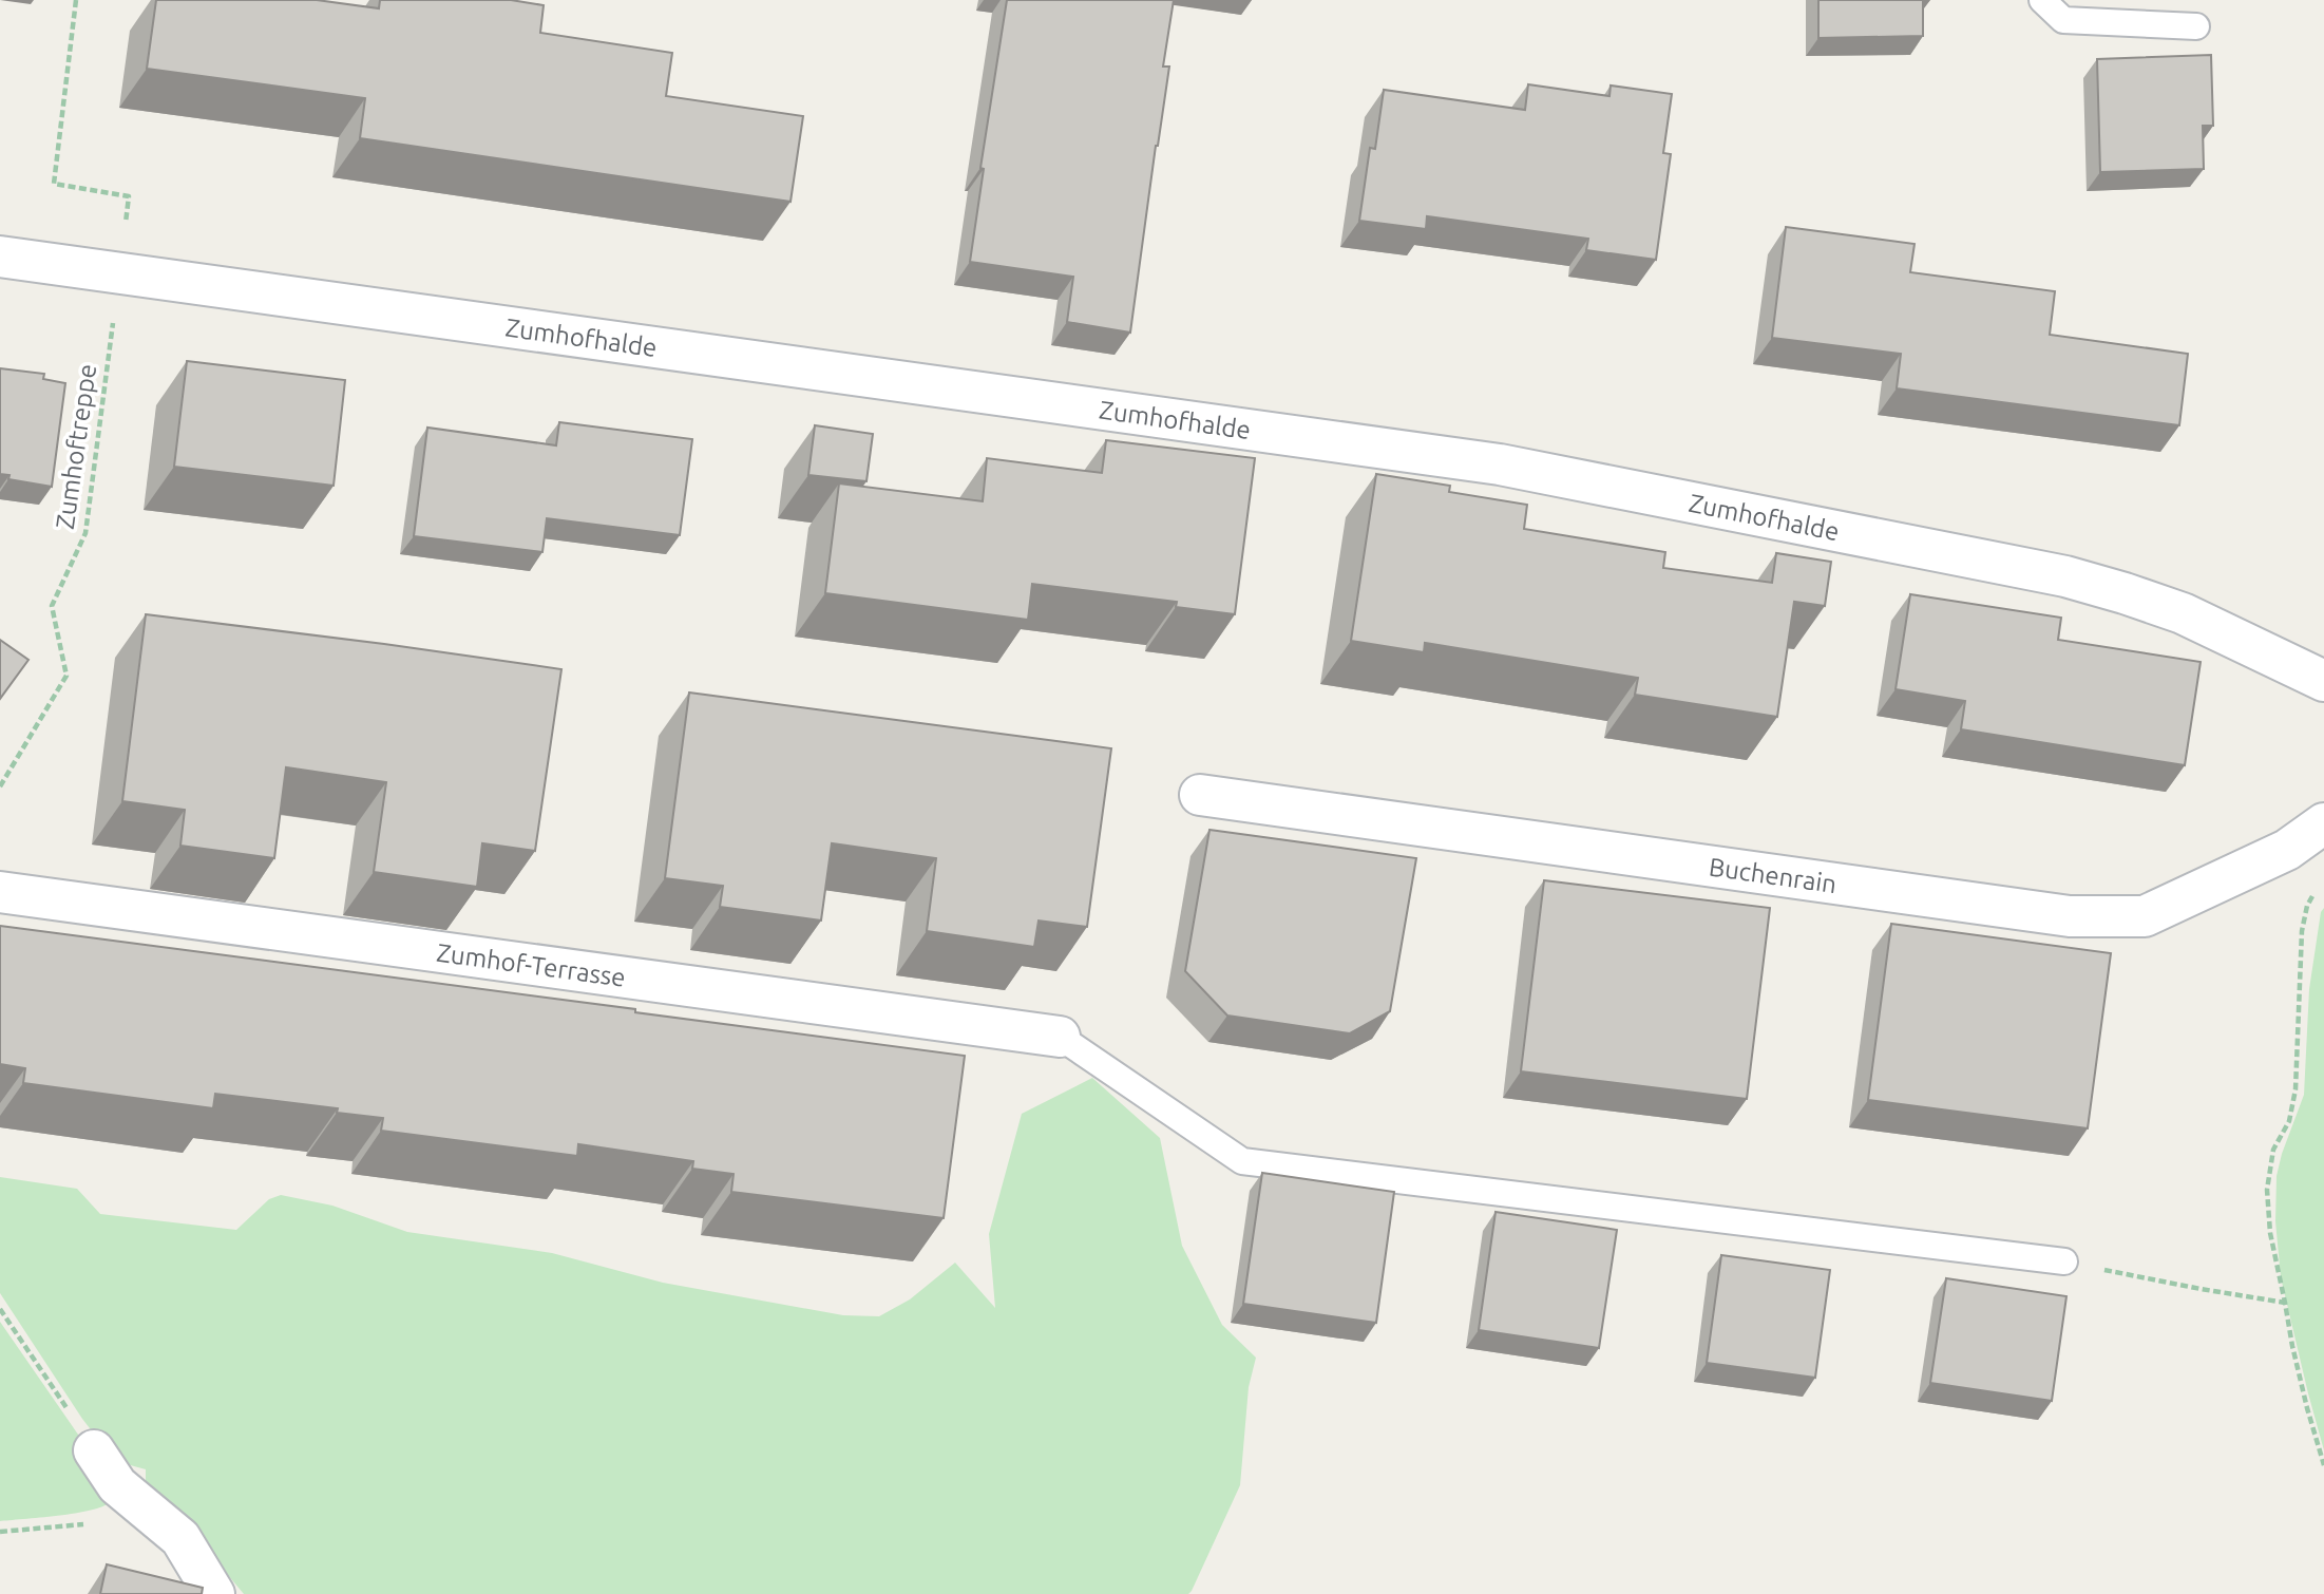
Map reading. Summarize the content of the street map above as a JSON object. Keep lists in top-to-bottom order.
{
  "streets": {
    "street": ["Zumhofhalde", "Buchenrain", "Zumhof-Terrasse"],
    "path": ["Zumhoftreppe"]
  }
}
